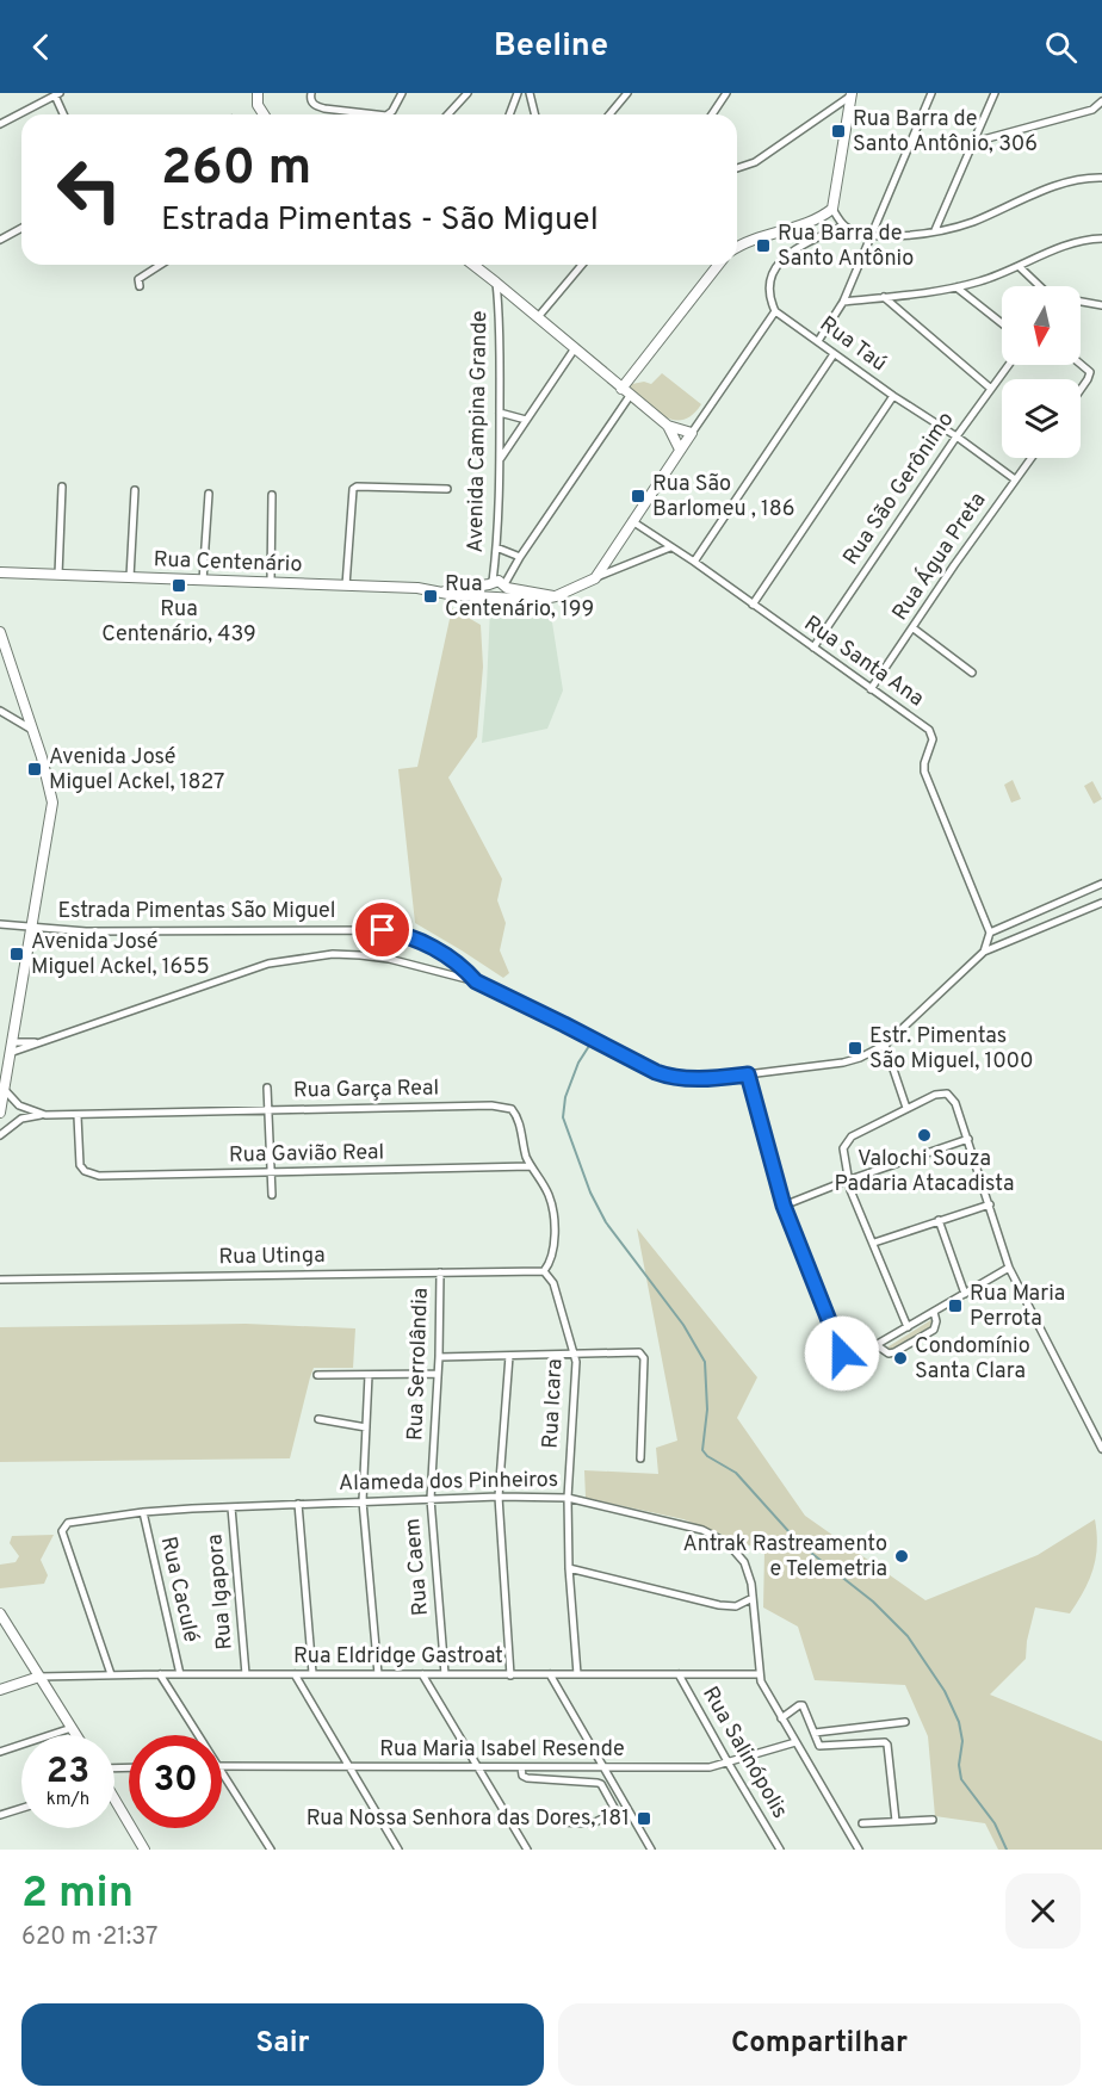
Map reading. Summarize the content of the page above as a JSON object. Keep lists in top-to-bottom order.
{
  "streets": {
    "street": [
      "Rua Taú",
      "Avenida Campina Grande",
      "Rua São Gerônimo",
      "Rua Água Preta",
      "Rua Centenário",
      "Rua Santa Ana",
      "Estrada Pimentas São Miguel",
      "Rua Garça Real",
      "Rua Gavião Real",
      "Rua Utinga",
      "Rua Serrolândia",
      "Rua Icara",
      "Alameda dos Pinheiros",
      "Rua Caem",
      "Rua Caculé",
      "Rua Igapora",
      "Rua Eldridge Gastroat",
      "Rua Maria Isabel Resende",
      "Rua Salinópolis"
    ]
  },
  "crossings": [
    ["Rua Taú", "Rua São Gerônimo"],
    ["Rua Taú", "Rua Água Preta"],
    ["Avenida Campina Grande", "Rua Centenário"],
    ["Rua São Gerônimo", "Rua Santa Ana"],
    ["Rua Água Preta", "Rua Santa Ana"],
    ["Rua Centenário", "Rua Santa Ana"],
    ["Rua Garça Real", "Rua Gavião Real"],
    ["Rua Garça Real", "Rua Utinga"],
    ["Rua Garça Real", "Rua Icara"],
    ["Rua Utinga", "Rua Serrolândia"],
    ["Rua Utinga", "Rua Icara"],
    ["Rua Serrolândia", "Alameda dos Pinheiros"],
    ["Rua Serrolândia", "Rua Caem"],
    ["Rua Icara", "Alameda dos Pinheiros"],
    ["Rua Icara", "Rua Eldridge Gastroat"],
    ["Alameda dos Pinheiros", "Rua Caem"],
    ["Alameda dos Pinheiros", "Rua Caculé"],
    ["Alameda dos Pinheiros", "Rua Igapora"],
    ["Alameda dos Pinheiros", "Rua Eldridge Gastroat"],
    ["Rua Caem", "Rua Eldridge Gastroat"],
    ["Rua Caculé", "Rua Eldridge Gastroat"],
    ["Rua Igapora", "Rua Eldridge Gastroat"],
    ["Rua Eldridge Gastroat", "Rua Salinópolis"],
    ["Rua Maria Isabel Resende", "Rua Salinópolis"]
  ],
  "places": {
    "transit": [
      "Rua Barra de Santo Antônio, 306",
      "Rua Barra de Santo Antônio",
      "Rua São Barlomeu , 186",
      "Rua Centenário, 439",
      "Rua Centenário, 199",
      "Avenida José Miguel Ackel, 1827",
      "Avenida José Miguel Ackel, 1655",
      "Estr. Pimentas São Miguel, 1000",
      "Rua Maria Perrota",
      "Rua Nossa Senhora das Dores, 181"
    ],
    "other": ["Valochi Souza Padaria Atacadista", "Condomínio Santa Clara", "Antrak Rastreamento e Telemetria"]
  },
  "north": "bottom",
  "page": {
    "header": "Beeline",
    "turn": ["260 m", "Estrada Pimentas - São Miguel"],
    "speed": "23 km/h",
    "limit": "30",
    "heading": ["2 min", "620 m · 21:37"],
    "buttons": ["Sair", "Compartilhar"]
  }
}
